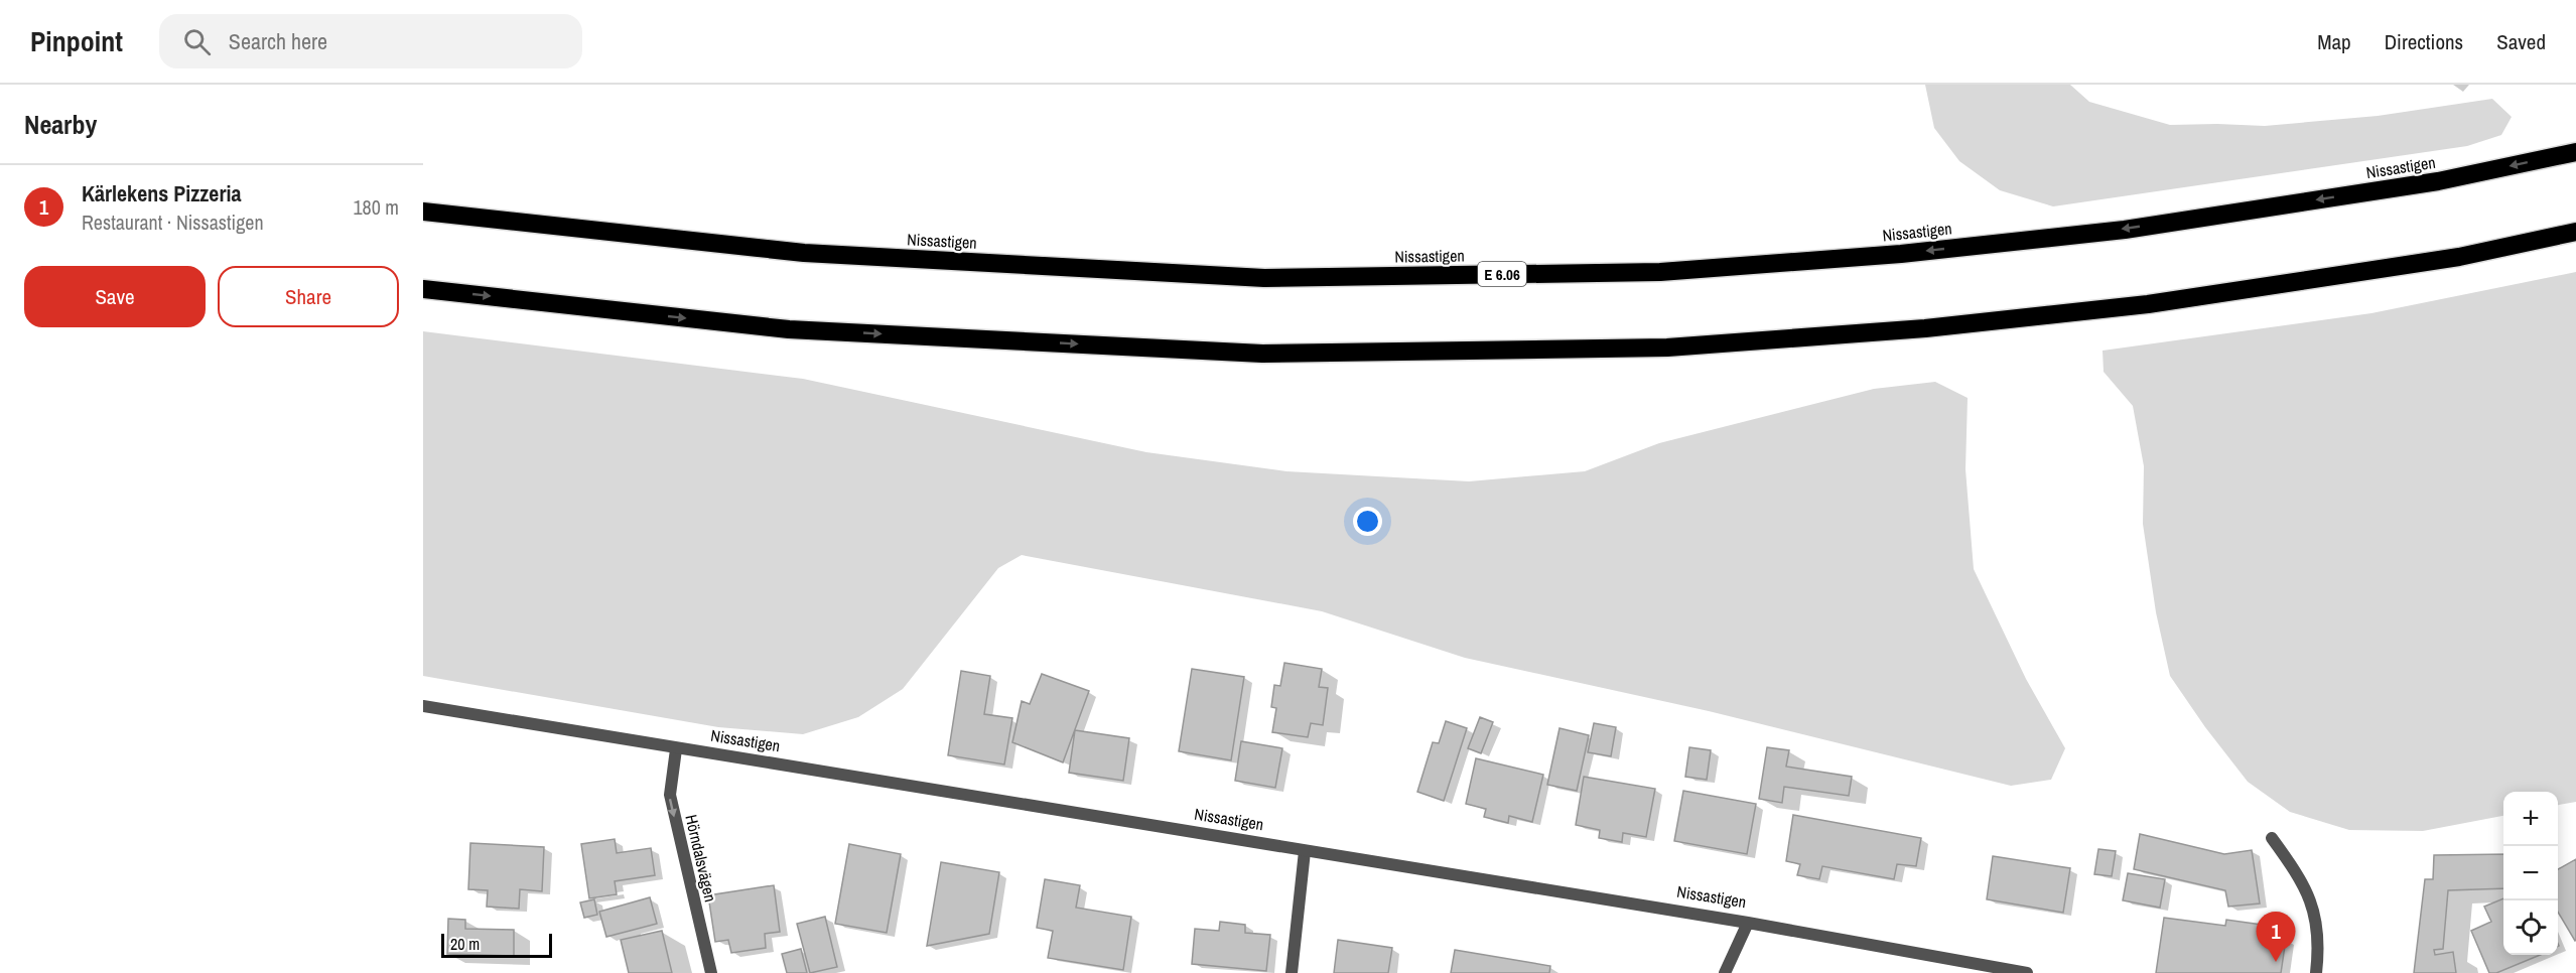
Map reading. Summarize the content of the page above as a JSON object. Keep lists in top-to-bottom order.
{
  "streets": {
    "highway": ["Nissastigen", "E 6.06"],
    "street": ["Hörndalsvägen"]
  },
  "crossings": [
    ["Nissastigen", "Hörndalsvägen"]
  ],
  "one_way": ["Hörndalsvägen"],
  "scale_bar": "20 m",
  "page": {
    "header": "Pinpoint",
    "search": "Search here",
    "nav": ["Map", "Directions", "Saved"],
    "heading": "Nearby",
    "list": [
      {
        "mark": "1",
        "name": "Kärlekens Pizzeria",
        "note": "Restaurant · Nissastigen",
        "value": "180 m"
      }
    ],
    "buttons": ["Save", "Share"],
    "map_buttons": ["+", "−"],
    "pins": "1",
    "scale": "20 m"
  }
}
